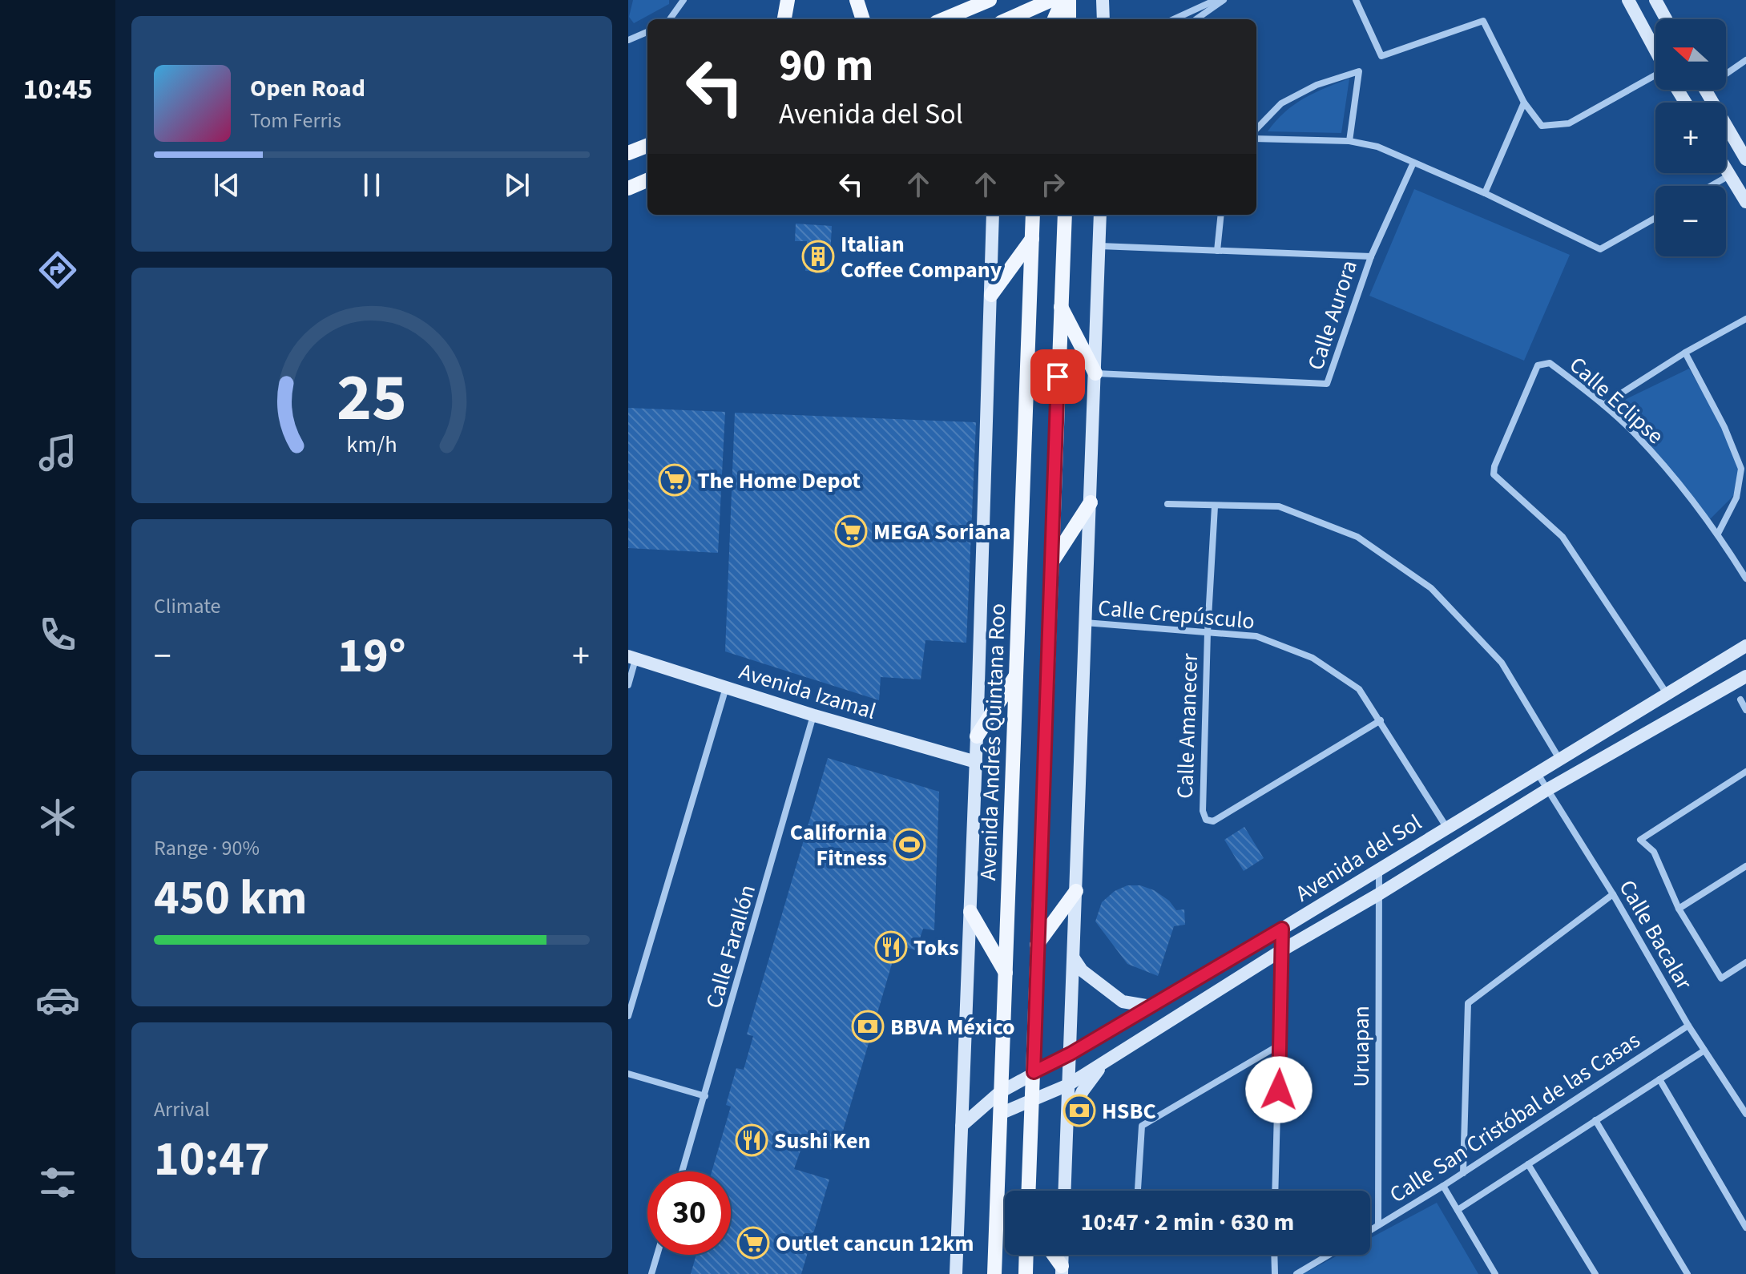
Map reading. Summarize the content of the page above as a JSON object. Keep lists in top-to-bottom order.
{
  "streets": {
    "main road": ["Avenida Andrés Quintana Roo"],
    "street": [
      "Calle Aurora",
      "Calle Eclipse",
      "Calle Crepúsculo",
      "Avenida Izamal",
      "Calle Amanecer",
      "Avenida del Sol",
      "Calle Bacalar",
      "Calle Farallón",
      "Uruapan",
      "Calle San Cristóbal de las Casas"
    ]
  },
  "crossings": [
    ["Calle Eclipse", "Avenida del Sol"],
    ["Calle Crepúsculo", "Calle Amanecer"],
    ["Calle Crepúsculo", "Avenida del Sol"],
    ["Avenida Izamal", "Avenida Andrés Quintana Roo"],
    ["Avenida Izamal", "Calle Farallón"],
    ["Avenida Andrés Quintana Roo", "Avenida del Sol"],
    ["Avenida del Sol", "Calle Bacalar"],
    ["Avenida del Sol", "Uruapan"],
    ["Calle Bacalar", "Calle San Cristóbal de las Casas"],
    ["Uruapan", "Calle San Cristóbal de las Casas"]
  ],
  "places": {
    "building": ["Italian Coffee Company"],
    "supermarket": ["The Home Depot", "MEGA Soriana", "Outlet cancun 12km"],
    "sports": ["California Fitness"],
    "restaurant": ["Toks", "Sushi Ken"],
    "bank": ["BBVA México", "HSBC"]
  },
  "north": "left",
  "page": {
    "tabs": "10:45",
    "map_buttons": ["+", "−"],
    "turn": ["90 m", "Avenida del Sol"],
    "song": ["Open Road", "Tom Ferris"],
    "tile": [
      "Climate",
      ["Range · 90%", "450 km"],
      ["Arrival", "10:47"]
    ],
    "heat": ["−", "19°", "+"],
    "limit": "30",
    "trip": "10:47 · 2 min · 630 m",
    "gauge": ["25", "km/h"]
  }
}
